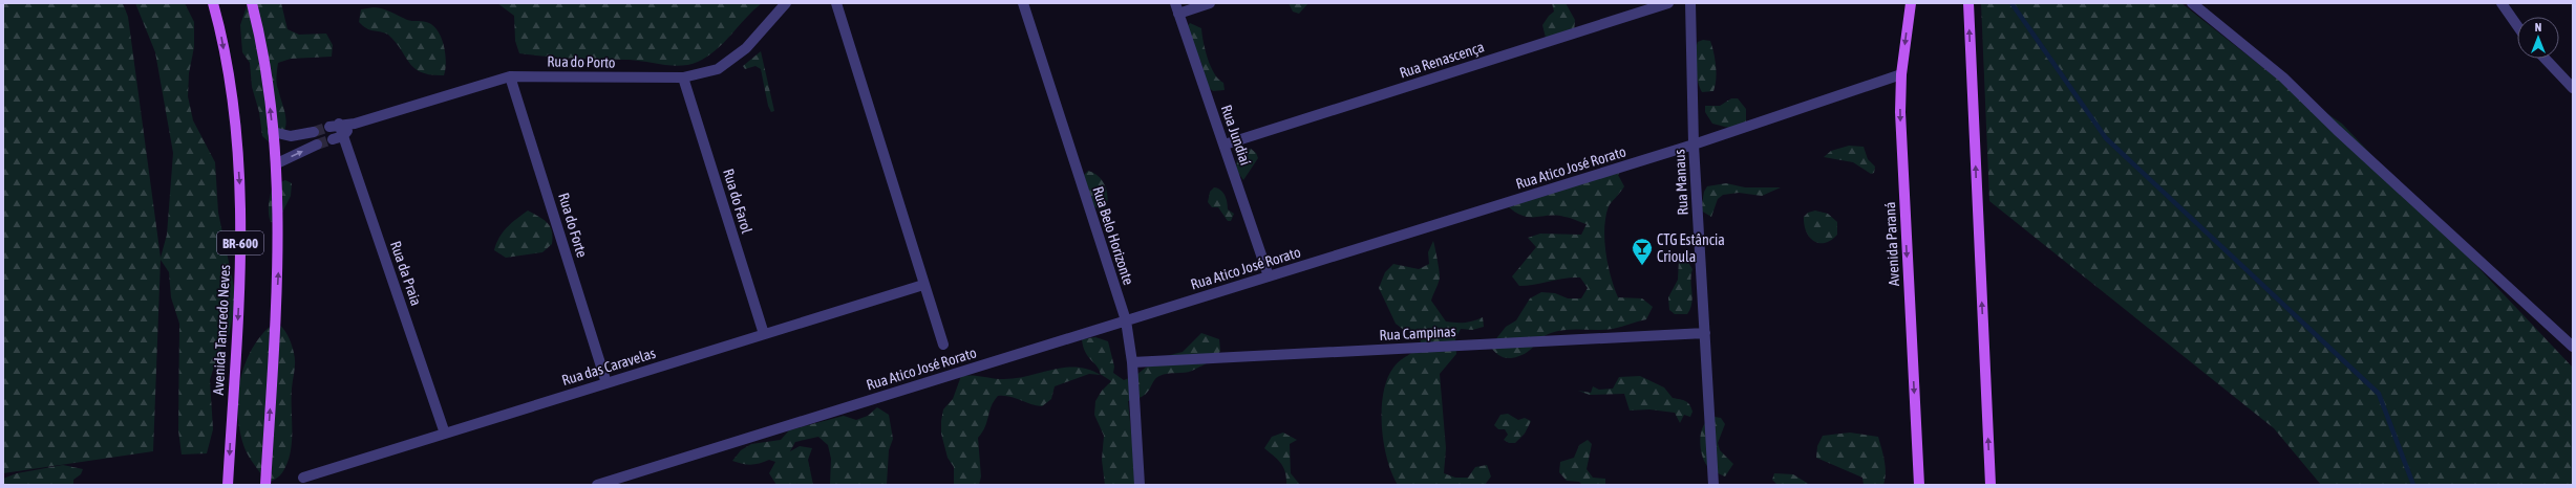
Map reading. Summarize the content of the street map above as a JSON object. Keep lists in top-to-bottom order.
{
  "streets": {
    "main road": ["BR-600", "Avenida Paraná", "Avenida Tancredo Neves"],
    "street": [
      "Rua Renascença",
      "Rua do Porto",
      "Rua Jundiaí",
      "Rua Atico José Rorato",
      "Rua Manaus",
      "Rua do Farol",
      "Rua do Forte",
      "Rua Belo Horizonte",
      "Rua da Praia",
      "Rua Campinas",
      "Rua das Caravelas"
    ]
  },
  "crossings": [
    ["Rua Renascença", "Rua Jundiaí"],
    ["Rua do Porto", "Rua do Farol"],
    ["Rua do Porto", "Rua do Forte"],
    ["Rua do Porto", "Rua da Praia"],
    ["Rua Jundiaí", "Rua Atico José Rorato"],
    ["Rua Atico José Rorato", "Rua Manaus"],
    ["Rua Atico José Rorato", "Rua Belo Horizonte"],
    ["Rua Atico José Rorato", "Avenida Paraná"],
    ["Rua Manaus", "Rua Campinas"],
    ["Rua do Farol", "Rua das Caravelas"],
    ["Rua do Forte", "Rua das Caravelas"],
    ["Rua Belo Horizonte", "Rua Campinas"],
    ["Rua da Praia", "Rua das Caravelas"]
  ],
  "places": {
    "bar": ["CTG Estância Crioula"]
  },
  "north": "top"
}
